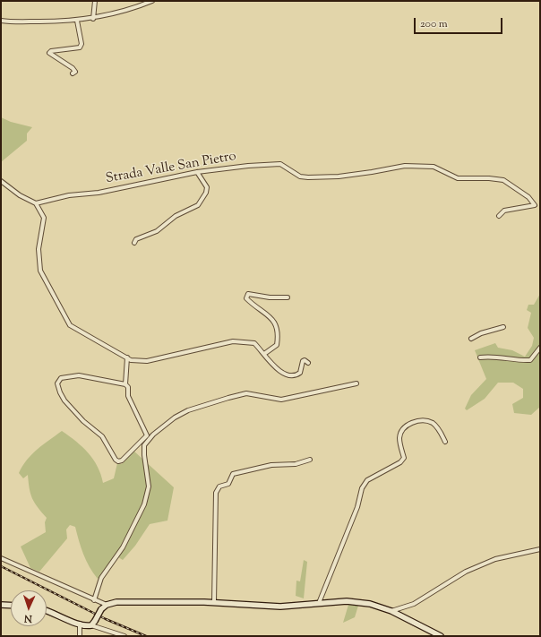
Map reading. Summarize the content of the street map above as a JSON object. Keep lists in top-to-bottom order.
{
  "streets": {
    "street": ["Strada Valle San Pietro"]
  },
  "scale_bar": "200 m",
  "north": "bottom"
}
